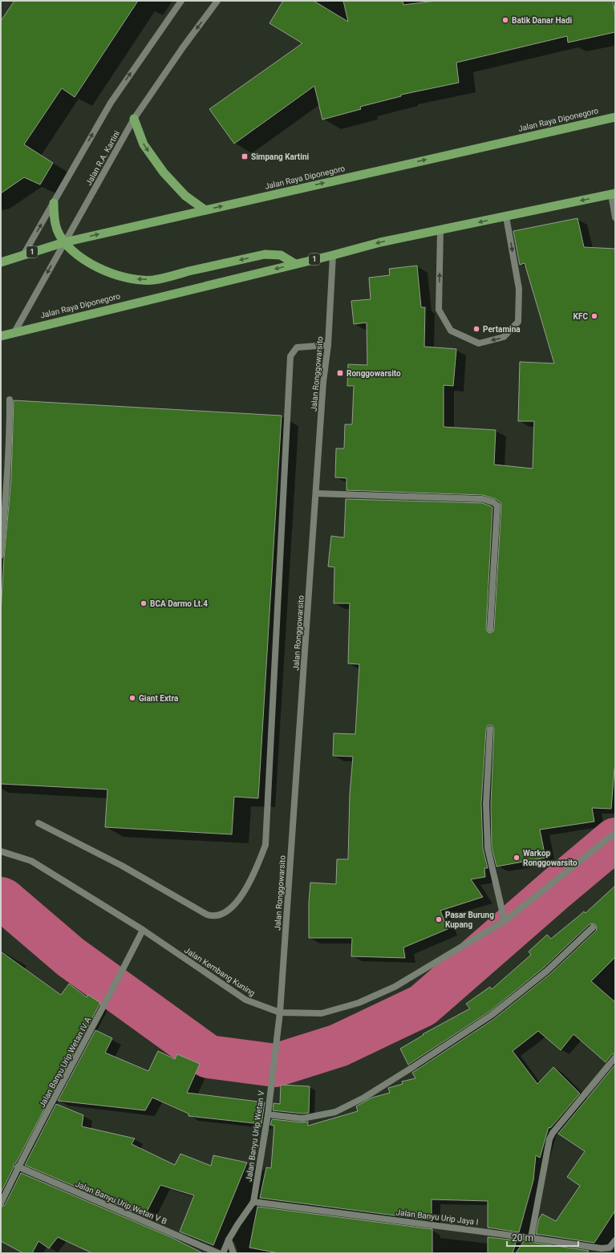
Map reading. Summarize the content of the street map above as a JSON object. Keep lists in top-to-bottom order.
{
  "streets": {
    "highway": ["Jalan Raya Diponegoro", "1"],
    "street": [
      "Jalan R.A. Kartini",
      "Jalan Ronggowarsito",
      "Jalan Kembang Kuning",
      "Jalan Banyu Urip Wetan IV A",
      "Jalan Banyu Urip Wetan V",
      "Jalan Banyu Urip Wetan V B",
      "Jalan Banyu Urip Jaya I"
    ]
  },
  "crossings": [
    ["Jalan Raya Diponegoro", "Jalan R.A. Kartini"],
    ["Jalan Raya Diponegoro", "Jalan Ronggowarsito"],
    ["Jalan Ronggowarsito", "Jalan Kembang Kuning"],
    ["Jalan Ronggowarsito", "Jalan Banyu Urip Wetan V"],
    ["Jalan Kembang Kuning", "Jalan Banyu Urip Wetan IV A"],
    ["Jalan Kembang Kuning", "Jalan Banyu Urip Wetan V"],
    ["Jalan Banyu Urip Wetan IV A", "Jalan Banyu Urip Wetan V B"],
    ["Jalan Banyu Urip Wetan V", "Jalan Banyu Urip Jaya I"]
  ],
  "places": {
    "other": [
      "Batik Danar Hadi",
      "KFC",
      "Pertamina",
      "BCA Darmo Lt.4",
      "Giant Extra",
      "Warkop Ronggowarsito",
      "Pasar Burung Kupang"
    ],
    "transit": ["Simpang Kartini", "Ronggowarsito"]
  },
  "scale_bar": "20 m"
}
